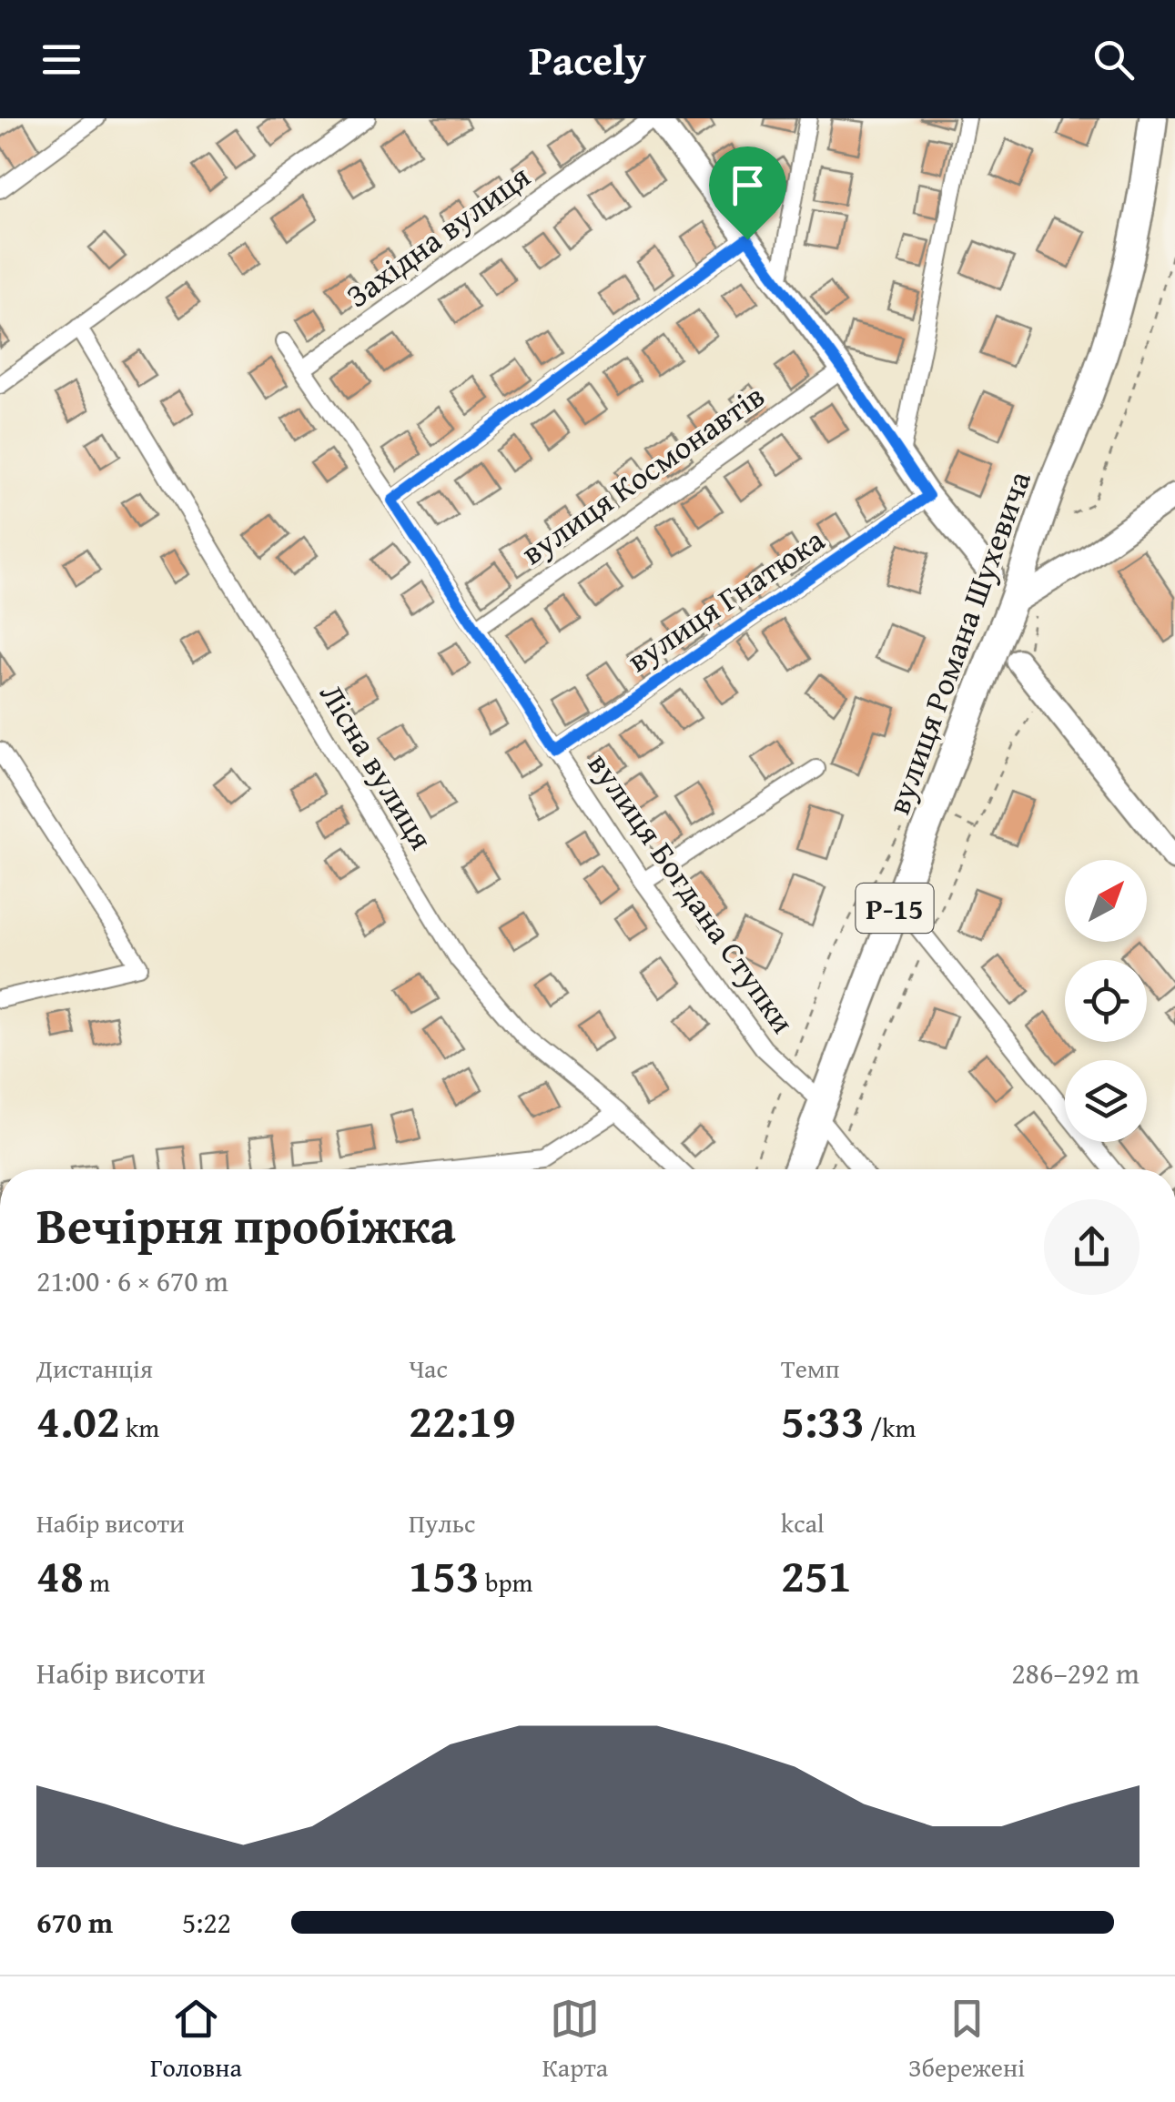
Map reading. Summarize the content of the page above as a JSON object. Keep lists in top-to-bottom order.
{
  "streets": {
    "main road": ["вулиця Романа Шухевича", "Р-15"],
    "street": [
      "Західна вулиця",
      "вулиця Космонавтів",
      "вулиця Гнатюка",
      "Лісна вулиця",
      "вулиця Богдана Ступки"
    ]
  },
  "crossings": [
    ["Західна вулиця", "вулиця Богдана Ступки"],
    ["вулиця Космонавтів", "вулиця Богдана Ступки"],
    ["вулиця Гнатюка", "вулиця Богдана Ступки"],
    ["вулиця Романа Шухевича", "вулиця Богдана Ступки"]
  ],
  "north": "top right",
  "page": {
    "header": "Pacely",
    "heading": ["Вечірня пробіжка", "21:00 · 6 × 670 m"],
    "stats": [
      ["Дистанція", "4.02 km"],
      ["Час", "22:19"],
      ["Темп", "5:33 /km"],
      ["Набір висоти", "48 m"],
      ["Пульс", "153 bpm"],
      ["kcal", "251"]
    ],
    "chart": ["Набір висоти", "286–292 m"],
    "list": [
      {
        "name": "670 m",
        "note": "5:22"
      }
    ],
    "tabs": ["Головна", "Карта", "Збережені"]
  }
}
